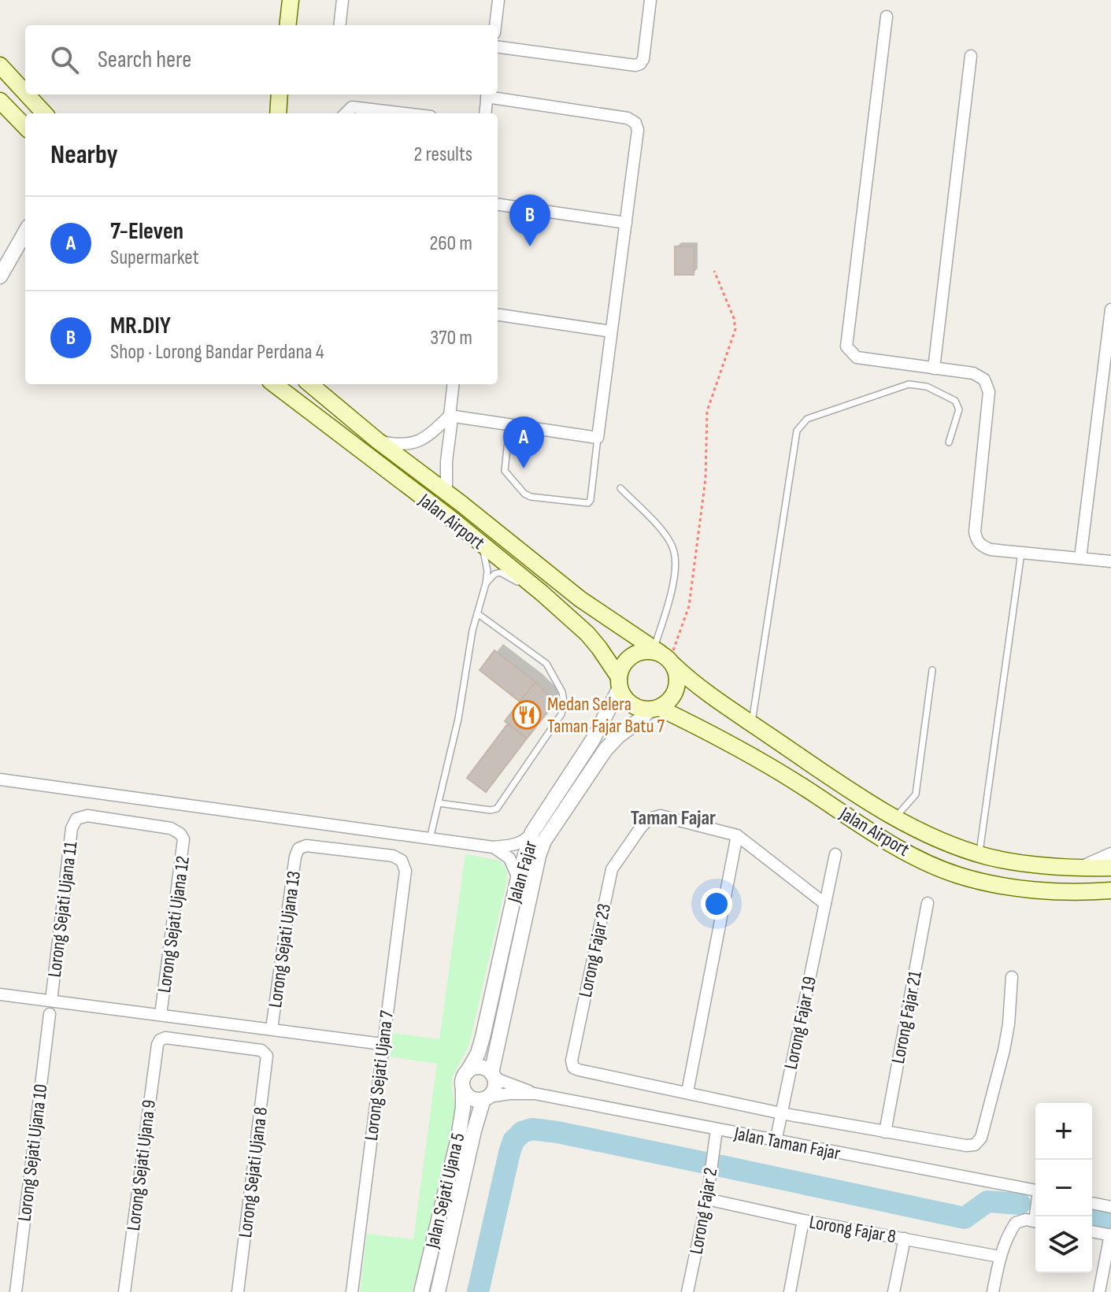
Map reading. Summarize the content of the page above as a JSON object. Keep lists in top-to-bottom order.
{
  "streets": {
    "main road": ["Jalan Airport"],
    "street": [
      "Jalan Fajar",
      "Lorong Sejati Ujana 11",
      "Lorong Sejati Ujana 12",
      "Lorong Sejati Ujana 13",
      "Lorong Fajar 23",
      "Lorong Fajar 21",
      "Lorong Fajar 19",
      "Lorong Sejati Ujana 7",
      "Jalan Taman Fajar",
      "Lorong Sejati Ujana 10",
      "Lorong Sejati Ujana 9",
      "Lorong Sejati Ujana 8",
      "Jalan Sejati Ujana 5",
      "Lorong Fajar 2",
      "Lorong Fajar 8"
    ]
  },
  "crossings": [
    ["Jalan Airport", "Jalan Fajar"],
    ["Jalan Fajar", "Jalan Sejati Ujana 5"],
    ["Lorong Sejati Ujana 11", "Lorong Sejati Ujana 12"],
    ["Lorong Sejati Ujana 13", "Lorong Sejati Ujana 7"],
    ["Lorong Fajar 23", "Lorong Fajar 21"],
    ["Lorong Fajar 23", "Lorong Fajar 19"],
    ["Lorong Fajar 19", "Jalan Taman Fajar"],
    ["Jalan Taman Fajar", "Lorong Fajar 2"],
    ["Lorong Sejati Ujana 9", "Lorong Sejati Ujana 8"],
    ["Lorong Fajar 2", "Lorong Fajar 8"]
  ],
  "districts": ["Taman Fajar"],
  "places": {
    "restaurant": ["Medan Selera Taman Fajar Batu 7"]
  },
  "page": {
    "search": "Search here",
    "heading": ["Nearby", "2 results"],
    "pins": ["B", "A"],
    "list": [
      {
        "mark": "A",
        "name": "7-Eleven",
        "note": "Supermarket",
        "value": "260 m"
      },
      {
        "mark": "B",
        "name": "MR.DIY",
        "note": "Shop · Lorong Bandar Perdana 4",
        "value": "370 m"
      }
    ],
    "map_buttons": ["+", "−"]
  }
}
